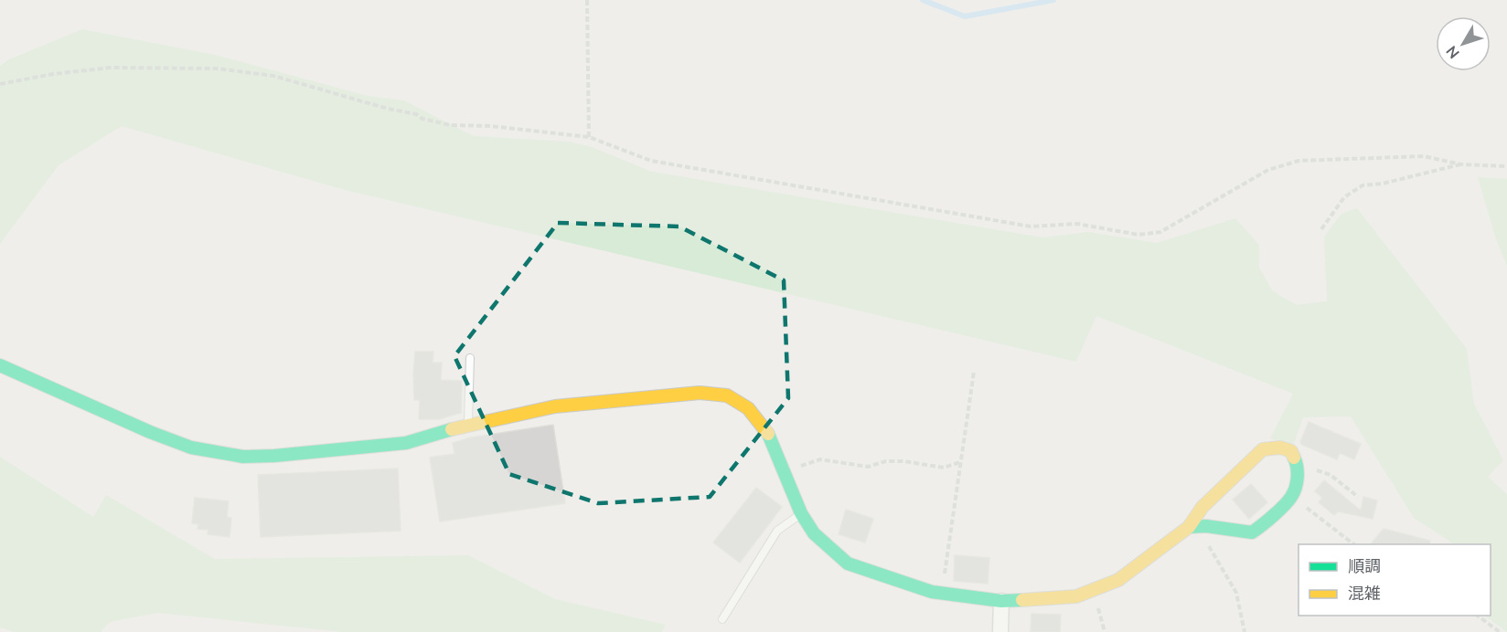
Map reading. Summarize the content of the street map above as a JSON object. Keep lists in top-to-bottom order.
{
  "legend": ["順調", "混雑"],
  "north": "bottom left"
}
